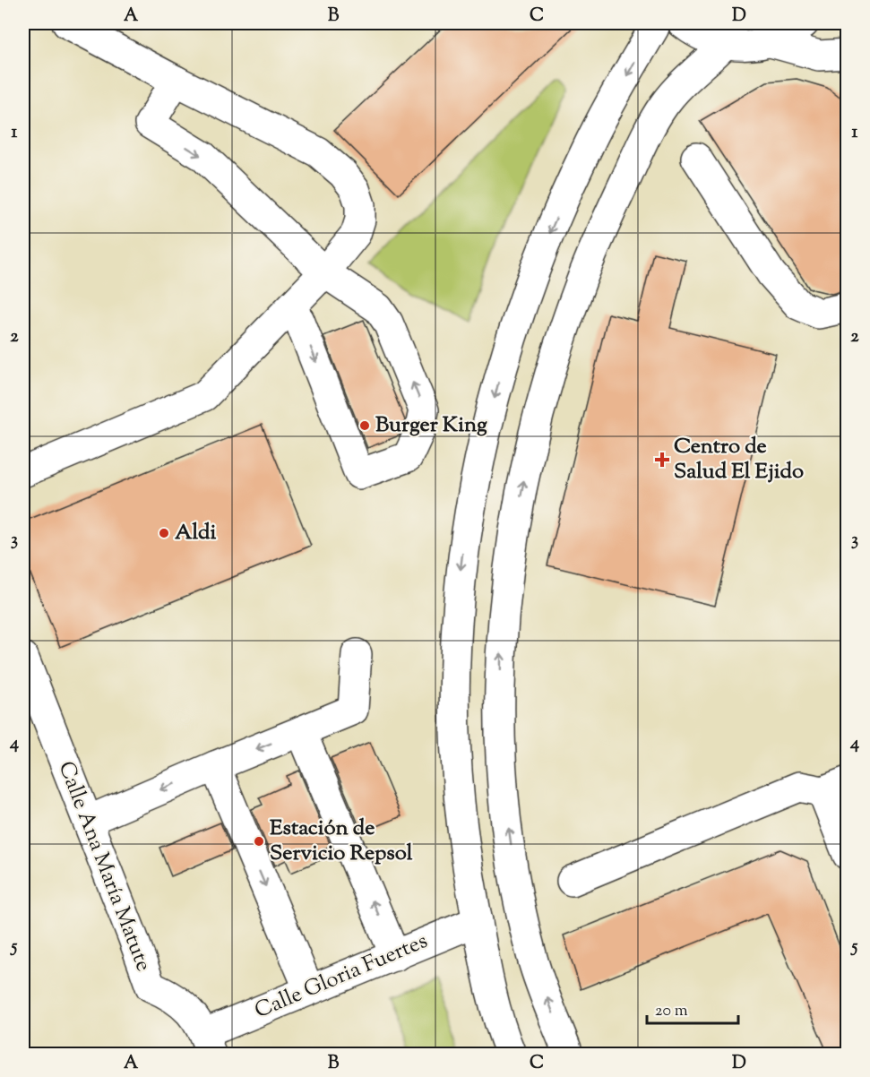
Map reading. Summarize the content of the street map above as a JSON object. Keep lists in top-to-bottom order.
{
  "streets": {
    "street": ["Calle Ana María Matute", "Calle Gloria Fuertes"]
  },
  "crossings": [
    ["Calle Ana María Matute", "Calle Gloria Fuertes"]
  ],
  "places": {
    "other": ["Burger King", "Aldi", "Estación de Servicio Repsol"],
    "health": ["Centro de Salud El Ejido"]
  },
  "scale_bar": "20 m",
  "grid": {
    "columns": [
      "A",
      "B",
      "C",
      "D"
    ],
    "rows": [
      "1",
      "2",
      "3",
      "4",
      "5"
    ]
  }
}
